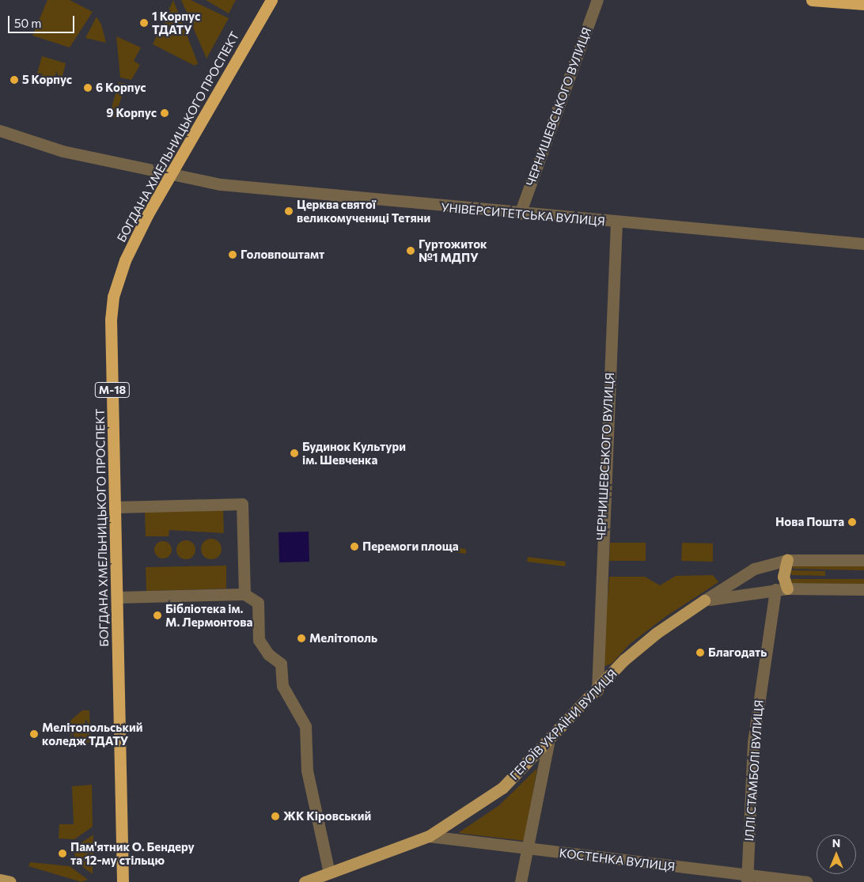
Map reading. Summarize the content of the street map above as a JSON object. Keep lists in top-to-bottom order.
{
  "streets": {
    "highway": ["БОГДАНА ХМЕЛЬНИЦЬКОГО ПРОСПЕКТ", "М-18"],
    "main road": ["ГЕРОЇВ УКРАЇНИ ВУЛИЦЯ"],
    "street": [
      "ЧЕРНИШЕВСЬКОГО ВУЛИЦЯ",
      "УНІВЕРСИТЕТСЬКА ВУЛИЦЯ",
      "ІЛЛІ СТАМБОЛІ ВУЛИЦЯ",
      "КОСТЕНКА ВУЛИЦЯ"
    ]
  },
  "crossings": [
    ["ЧЕРНИШЕВСЬКОГО ВУЛИЦЯ", "УНІВЕРСИТЕТСЬКА ВУЛИЦЯ"],
    ["ЧЕРНИШЕВСЬКОГО ВУЛИЦЯ", "ГЕРОЇВ УКРАЇНИ ВУЛИЦЯ"],
    ["БОГДАНА ХМЕЛЬНИЦЬКОГО ПРОСПЕКТ", "УНІВЕРСИТЕТСЬКА ВУЛИЦЯ"],
    ["ГЕРОЇВ УКРАЇНИ ВУЛИЦЯ", "КОСТЕНКА ВУЛИЦЯ"],
    ["ІЛЛІ СТАМБОЛІ ВУЛИЦЯ", "КОСТЕНКА ВУЛИЦЯ"]
  ],
  "places": [
    "1 Корпус ТДАТУ",
    "5 Корпус",
    "6 Корпус",
    "9 Корпус",
    "Церква святої великомучениці Тетяни",
    "Гуртожиток №1 МДПУ",
    "Головпоштамт",
    "Будинок Культури ім. Шевченка",
    "Нова Пошта",
    "Перемоги площа",
    "Бібліотека ім. М. Лермонтова",
    "Мелітополь",
    "Благодать",
    "Мелітопольський коледж ТДАТУ",
    "ЖК Кіровський",
    "Пам'ятник О. Бендеру та 12-му стільцю"
  ],
  "scale_bar": "50 m",
  "north": "top"
}
